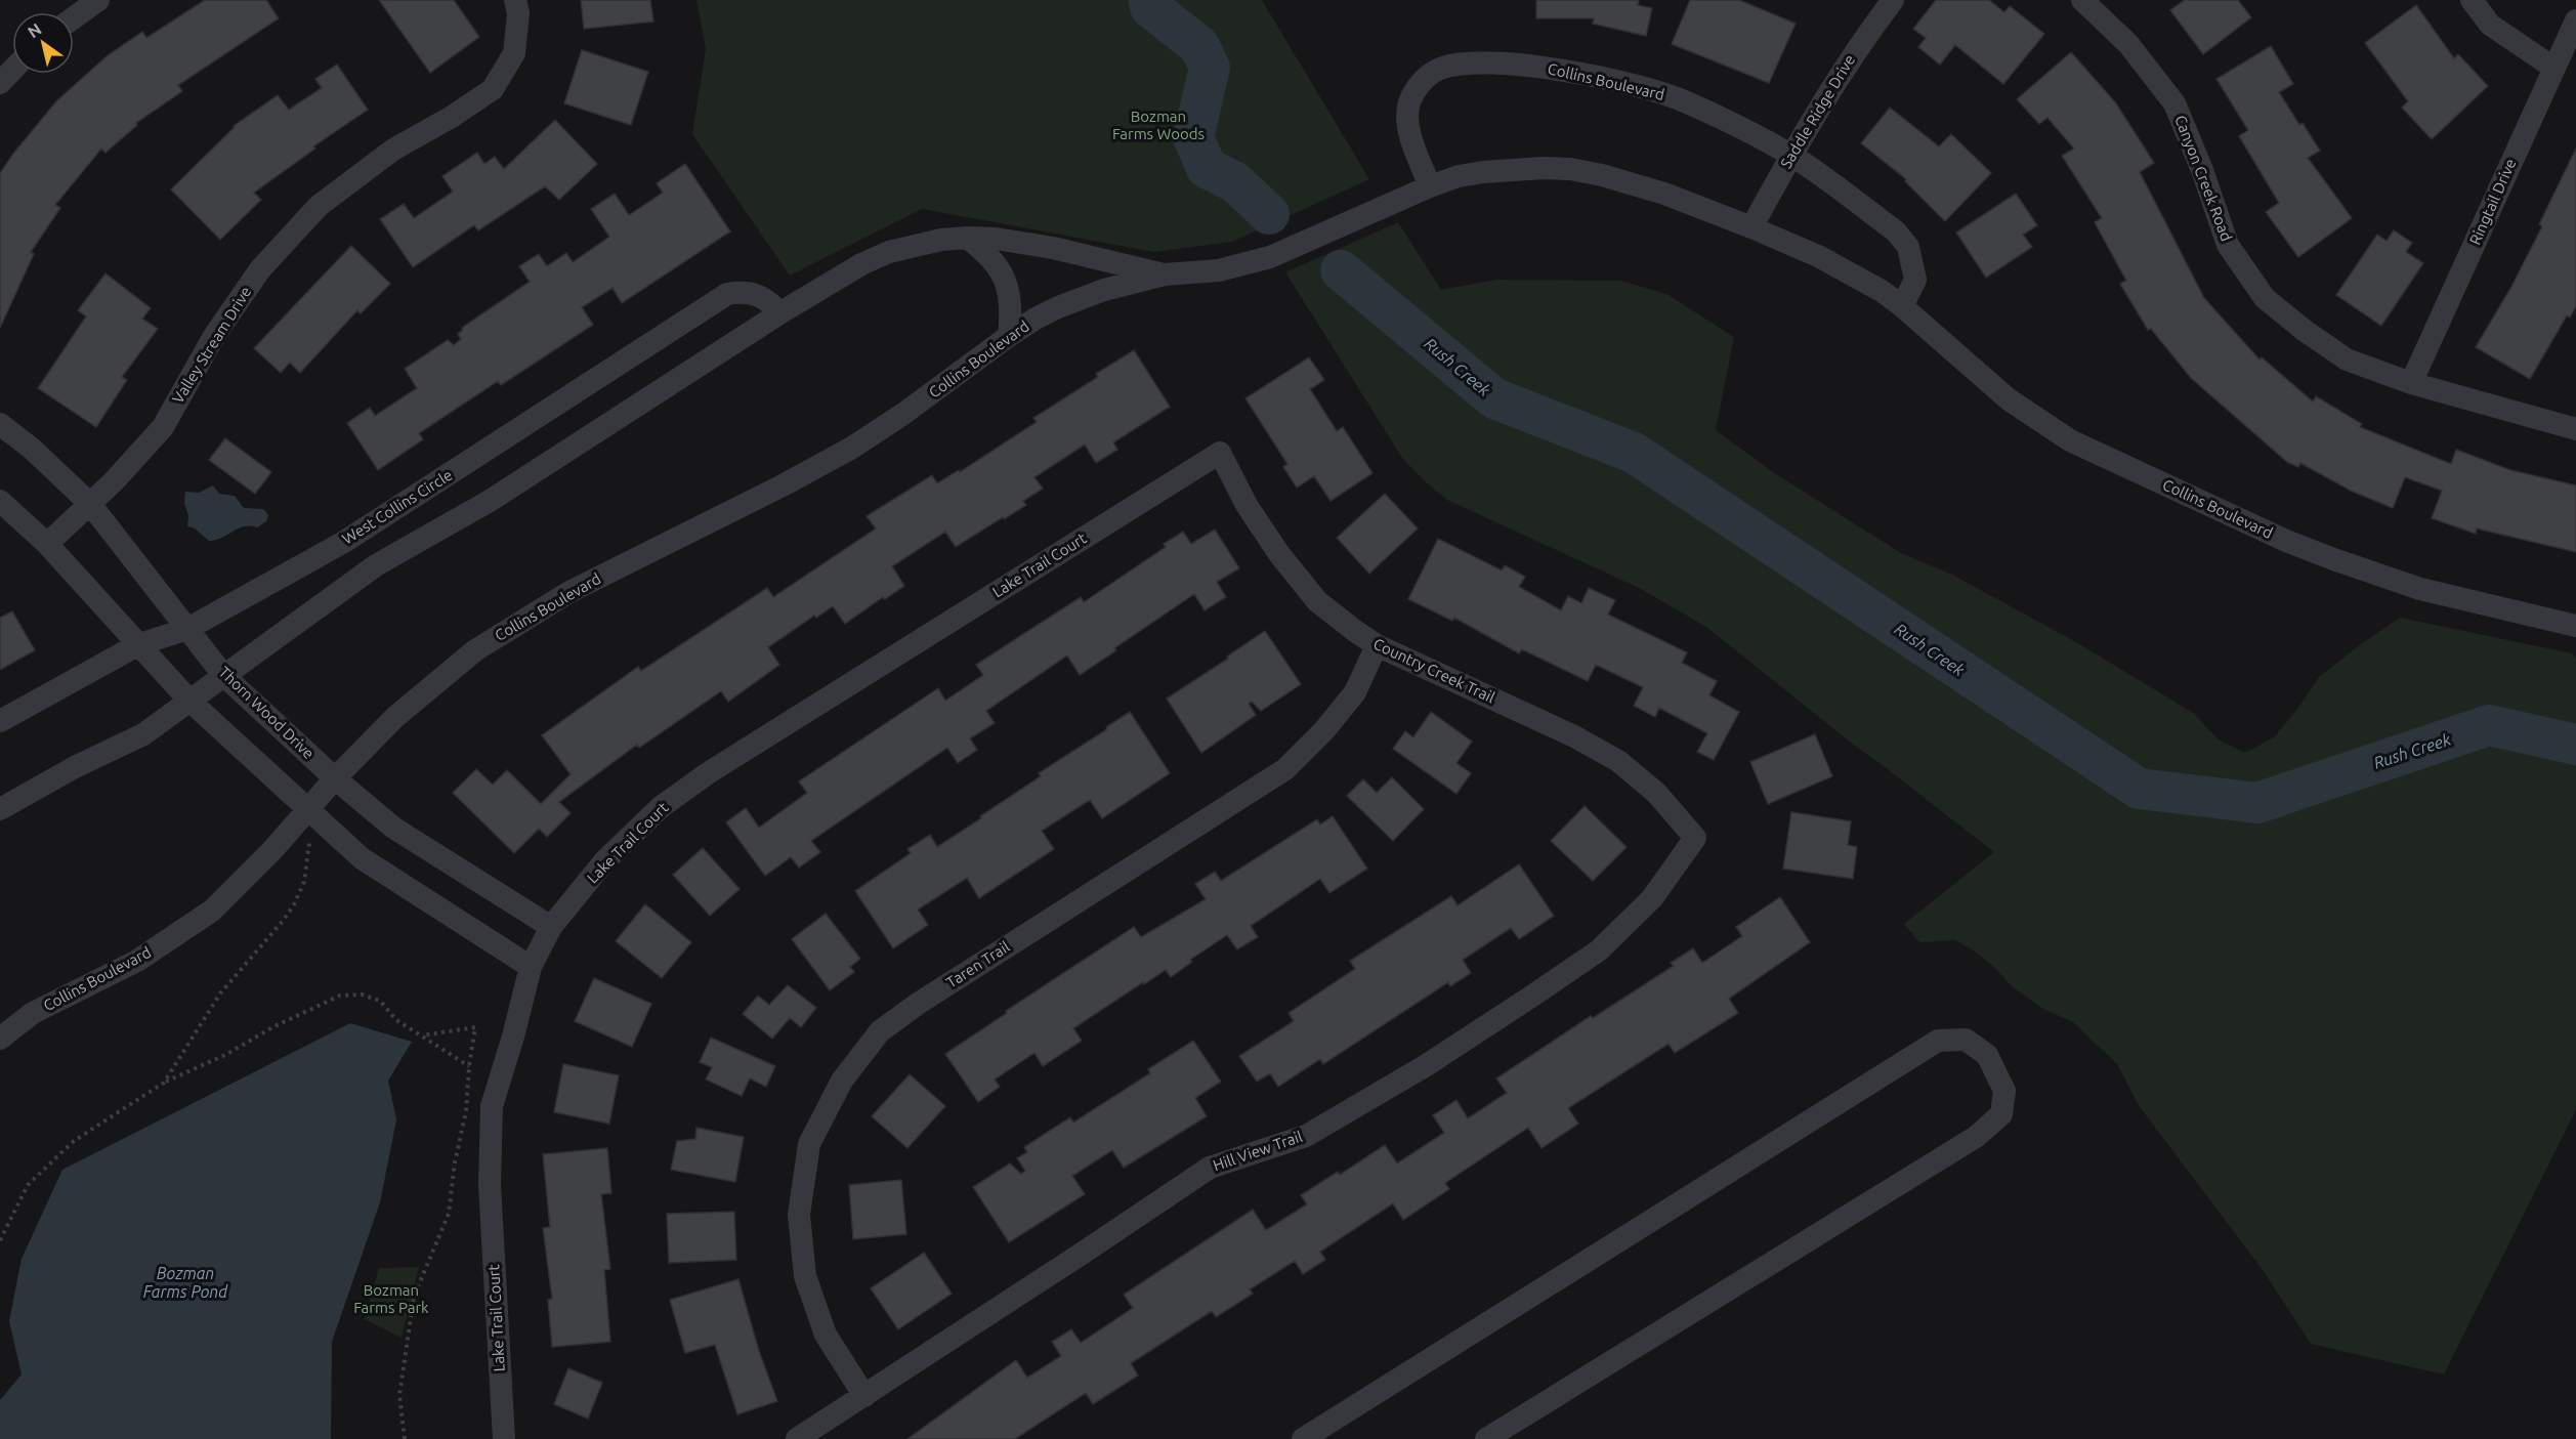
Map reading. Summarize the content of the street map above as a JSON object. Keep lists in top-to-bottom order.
{
  "streets": {
    "street": [
      "Collins Boulevard",
      "Saddle Ridge Drive",
      "Canyon Creek Road",
      "Ringtail Drive",
      "Valley Stream Drive",
      "West Collins Circle",
      "Lake Trail Court",
      "Country Creek Trail",
      "Thorn Wood Drive",
      "Taren Trail",
      "Hill View Trail"
    ]
  },
  "crossings": [
    ["Collins Boulevard", "Saddle Ridge Drive"],
    ["Collins Boulevard", "West Collins Circle"],
    ["Collins Boulevard", "Thorn Wood Drive"],
    ["Canyon Creek Road", "Ringtail Drive"],
    ["Valley Stream Drive", "Thorn Wood Drive"],
    ["West Collins Circle", "Thorn Wood Drive"],
    ["Lake Trail Court", "Country Creek Trail"],
    ["Lake Trail Court", "Thorn Wood Drive"],
    ["Country Creek Trail", "Taren Trail"],
    ["Country Creek Trail", "Hill View Trail"],
    ["Taren Trail", "Hill View Trail"]
  ],
  "water": ["Rush Creek", "Bozman Farms Pond"],
  "parks": ["Bozman Farms Woods", "Bozman Farms Park"],
  "north": "top left"
}
